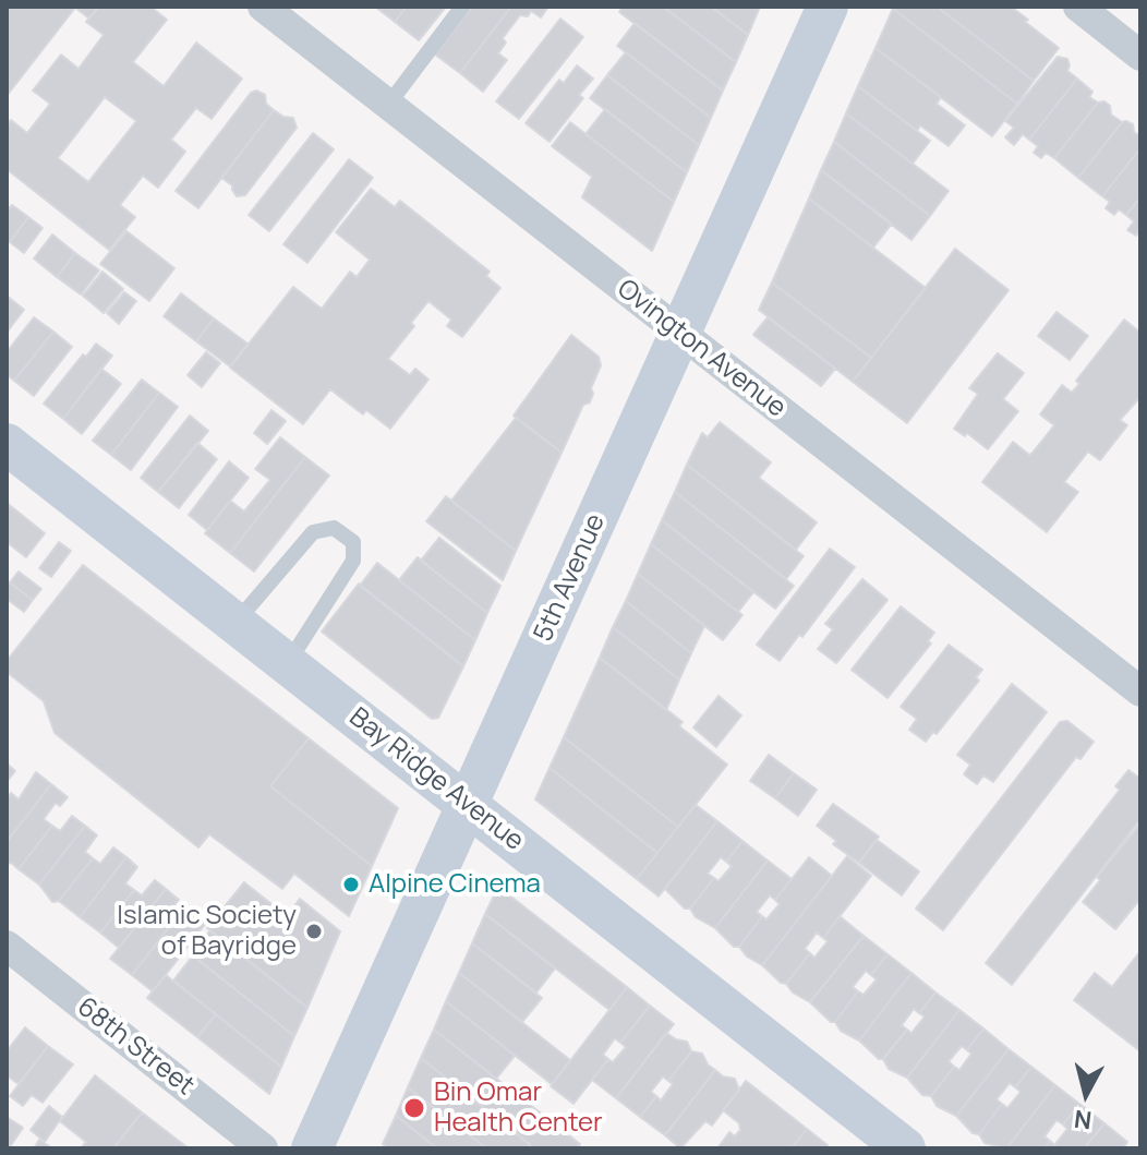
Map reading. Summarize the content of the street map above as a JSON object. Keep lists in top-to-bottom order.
{
  "streets": {
    "street": [
      "Ovington Avenue",
      "5th Avenue",
      "Bay Ridge Avenue",
      "68th Street"
    ]
  },
  "crossings": [
    ["Ovington Avenue", "5th Avenue"],
    ["5th Avenue", "Bay Ridge Avenue"]
  ],
  "places": ["Alpine Cinema", "Islamic Society of Bayridge", "Bin Omar Health Center"],
  "north": "bottom"
}
